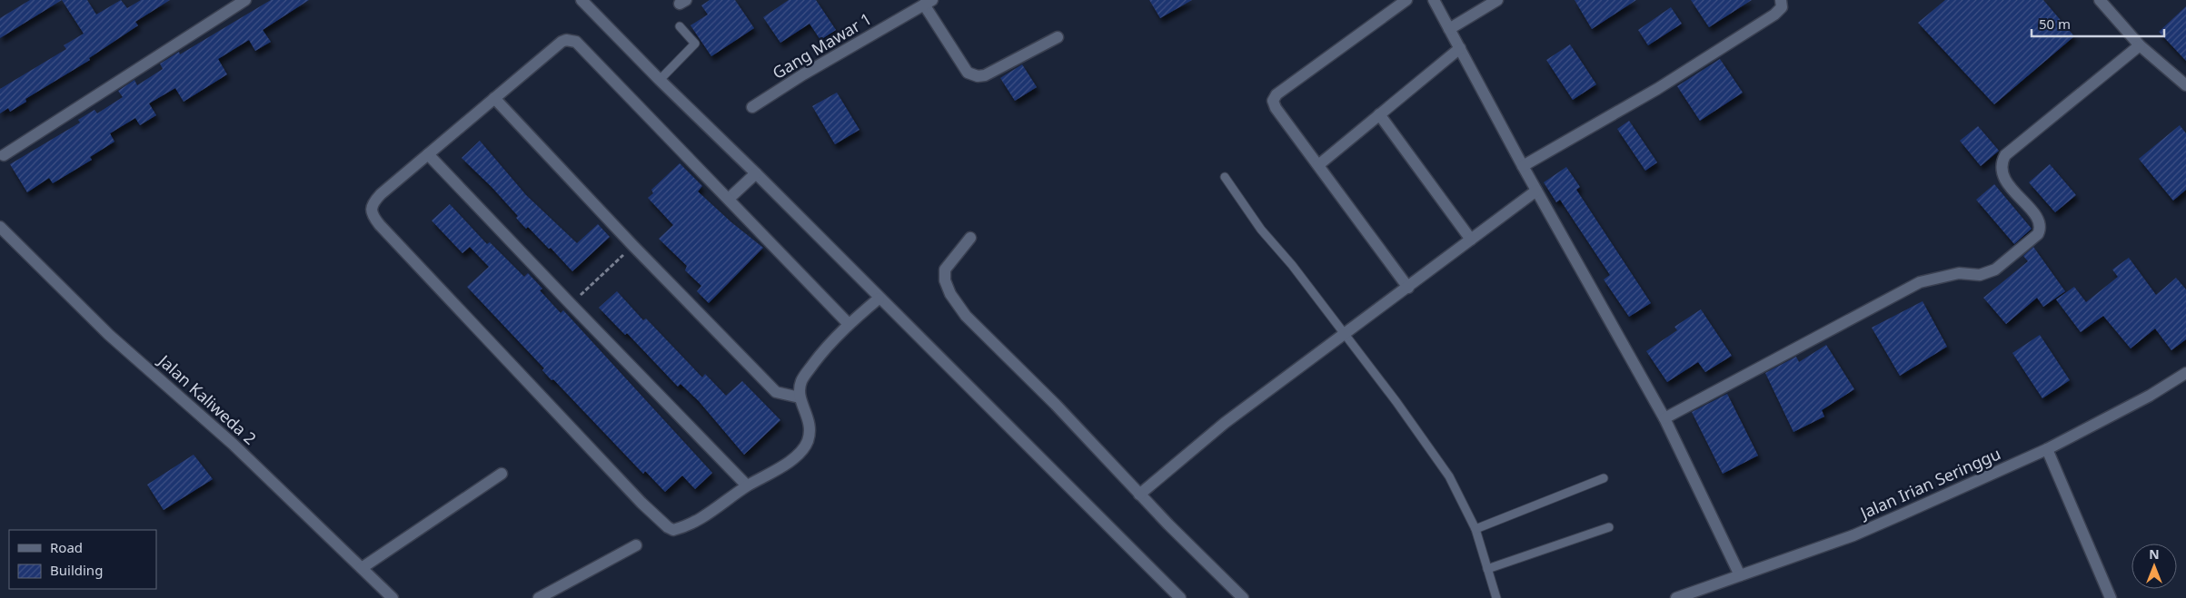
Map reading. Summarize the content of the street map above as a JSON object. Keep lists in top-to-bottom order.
{
  "streets": {
    "street": ["Gang Mawar 1", "Jalan Kaliweda 2", "Jalan Irian Seringgu"]
  },
  "legend": ["Road", "Building"],
  "scale_bar": "50 m",
  "north": "top"
}
